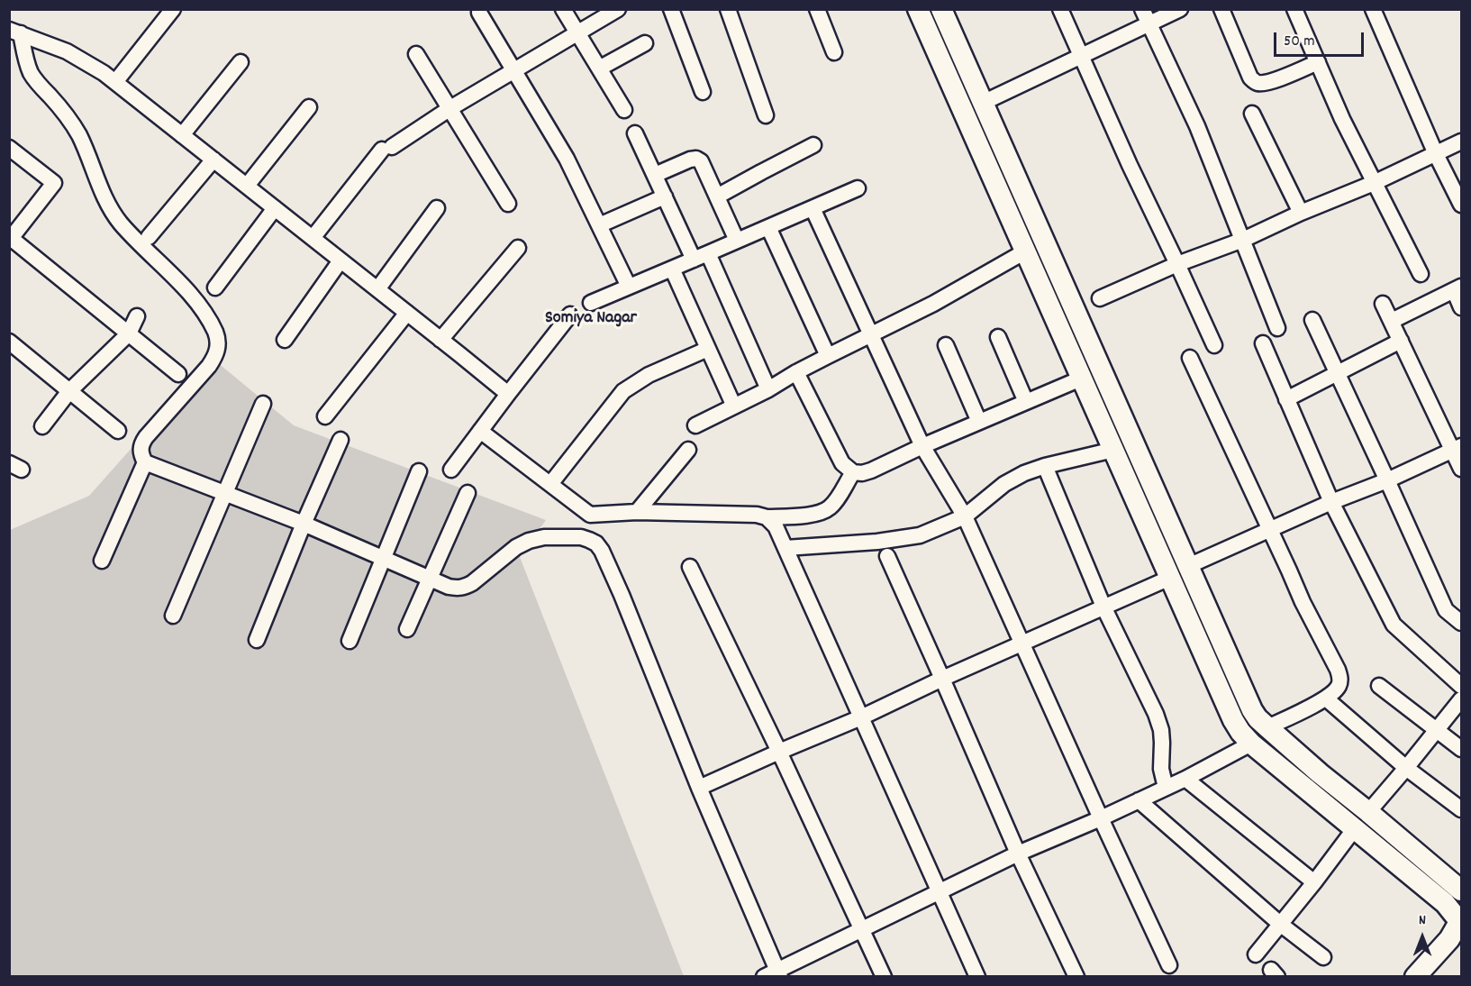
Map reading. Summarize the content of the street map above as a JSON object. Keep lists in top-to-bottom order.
{
  "districts": ["Somiya Nagar"],
  "scale_bar": "50 m",
  "north": "top"
}
